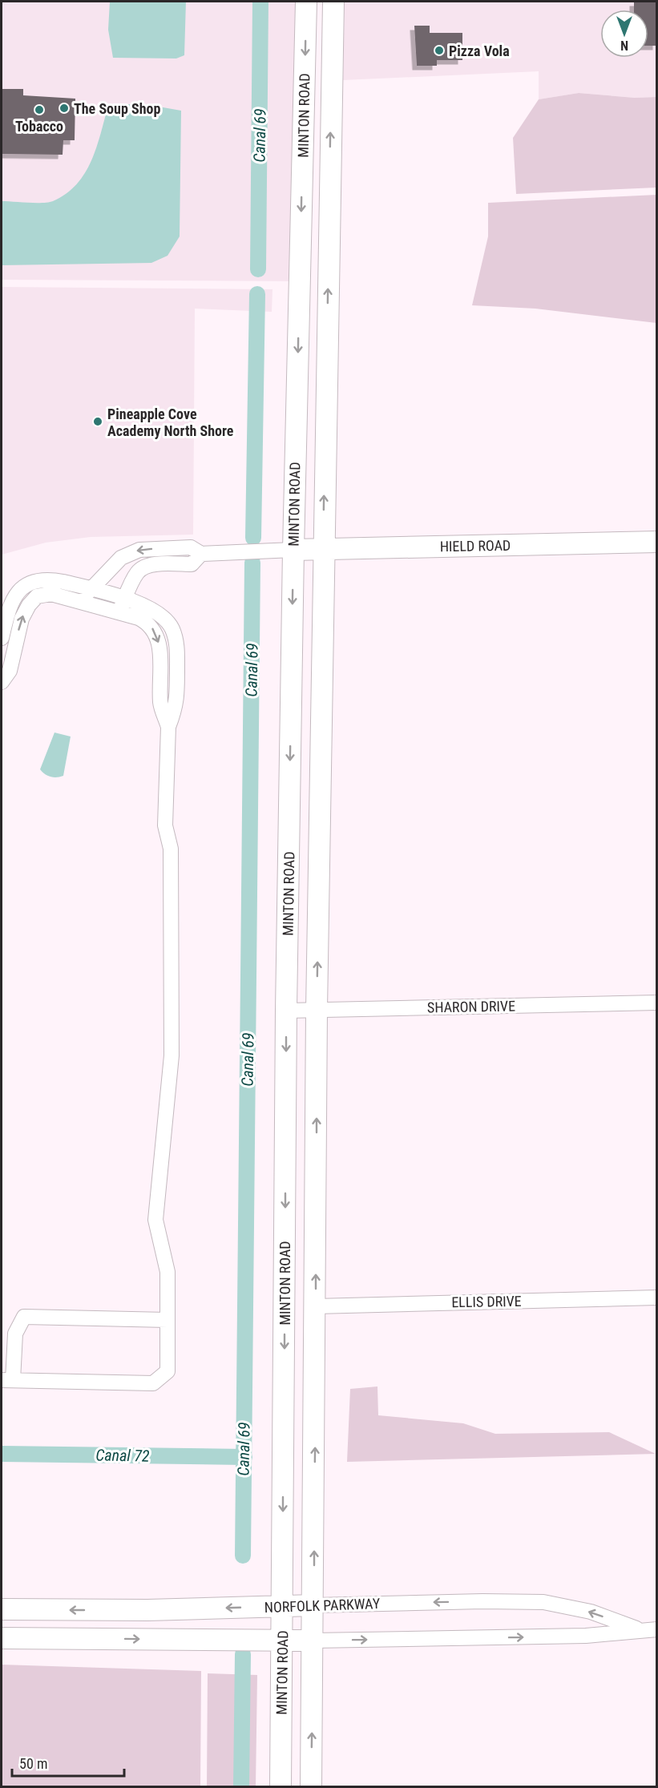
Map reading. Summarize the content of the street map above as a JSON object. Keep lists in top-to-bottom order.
{
  "streets": {
    "main road": ["MINTON ROAD", "HIELD ROAD", "NORFOLK PARKWAY"],
    "street": ["SHARON DRIVE", "ELLIS DRIVE"]
  },
  "crossings": [
    ["MINTON ROAD", "HIELD ROAD"],
    ["MINTON ROAD", "SHARON DRIVE"],
    ["MINTON ROAD", "ELLIS DRIVE"],
    ["MINTON ROAD", "NORFOLK PARKWAY"]
  ],
  "water": ["Canal 69", "Canal 72"],
  "places": [
    "Pizza Vola",
    "The Soup Shop",
    "Tobacco",
    "Pineapple Cove Academy North Shore"
  ],
  "scale_bar": "50 m",
  "north": "bottom"
}
